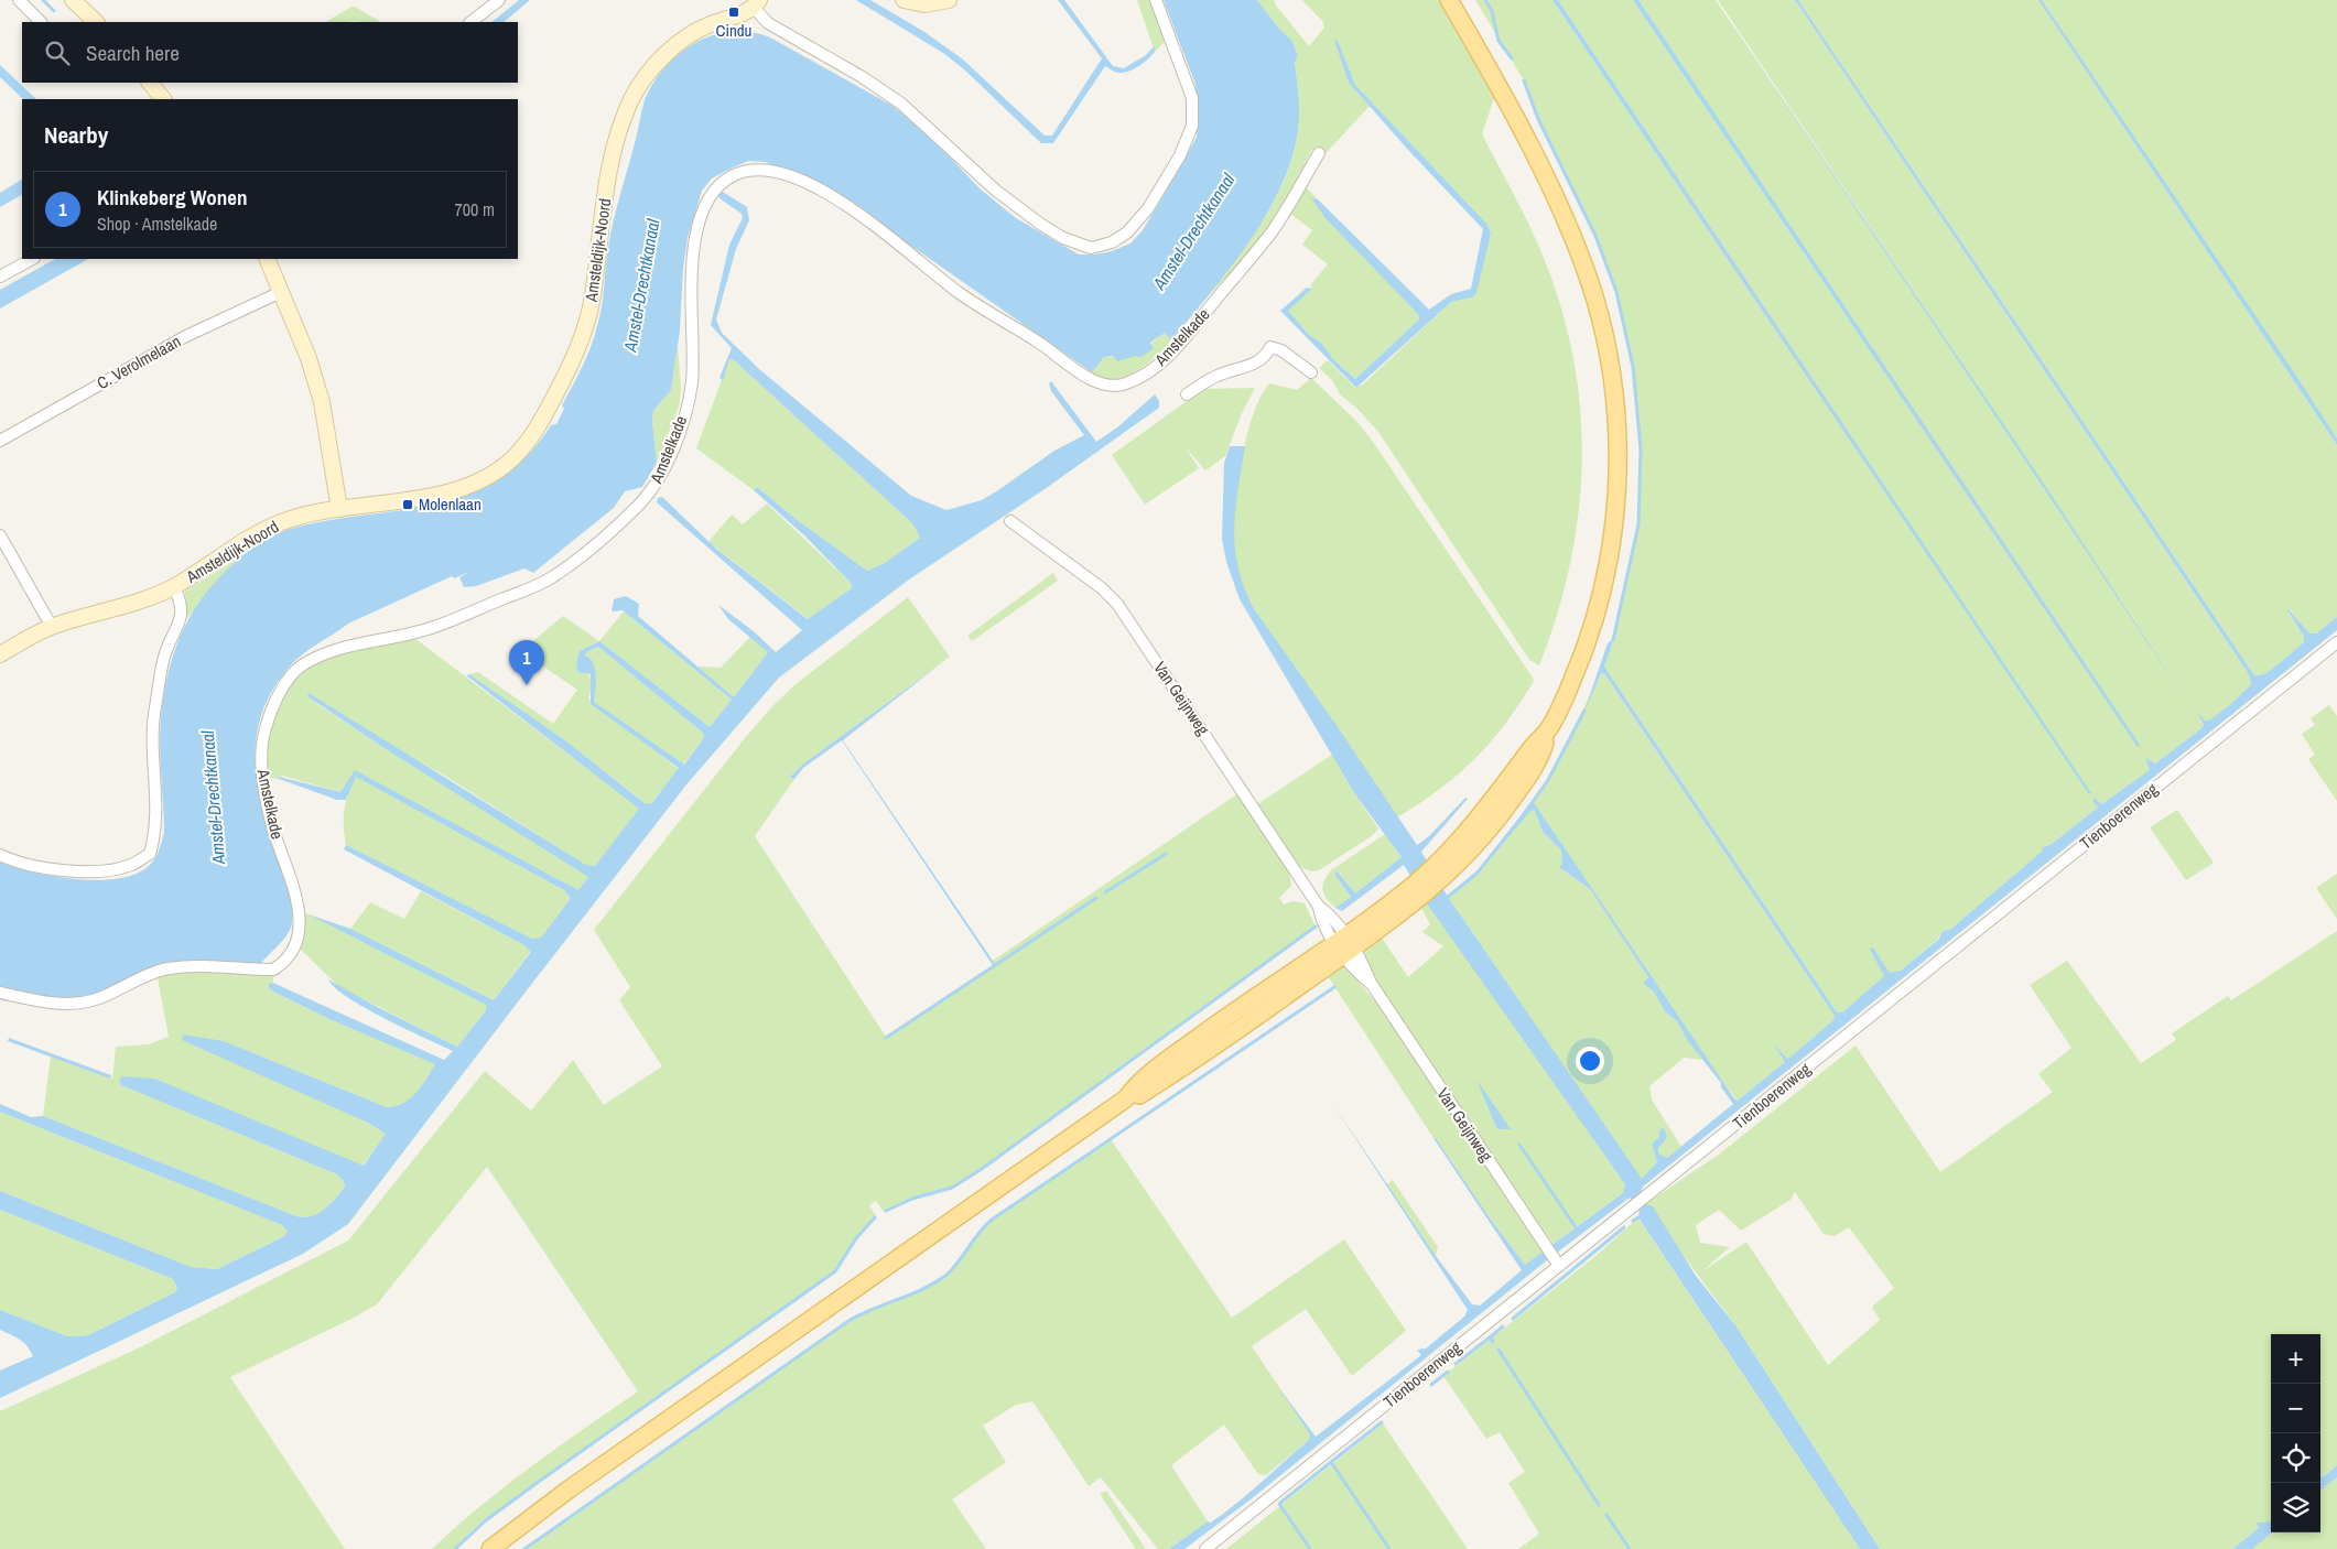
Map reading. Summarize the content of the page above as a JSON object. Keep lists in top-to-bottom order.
{
  "streets": {
    "street": [
      "Amsteldijk-Noord",
      "Amstelkade",
      "C. Verolmelaan",
      "Van Geijnweg",
      "Tienboerenweg"
    ]
  },
  "crossings": [
    ["Van Geijnweg", "Tienboerenweg"]
  ],
  "water": ["Amstel-Drechtkanaal"],
  "places": {
    "transit": ["Cindu", "Molenlaan"]
  },
  "page": {
    "search": "Search here",
    "heading": "Nearby",
    "list": [
      {
        "mark": "1",
        "name": "Klinkeberg Wonen",
        "note": "Shop · Amstelkade",
        "value": "700 m"
      }
    ],
    "pins": "1",
    "map_buttons": ["+", "−"]
  }
}
